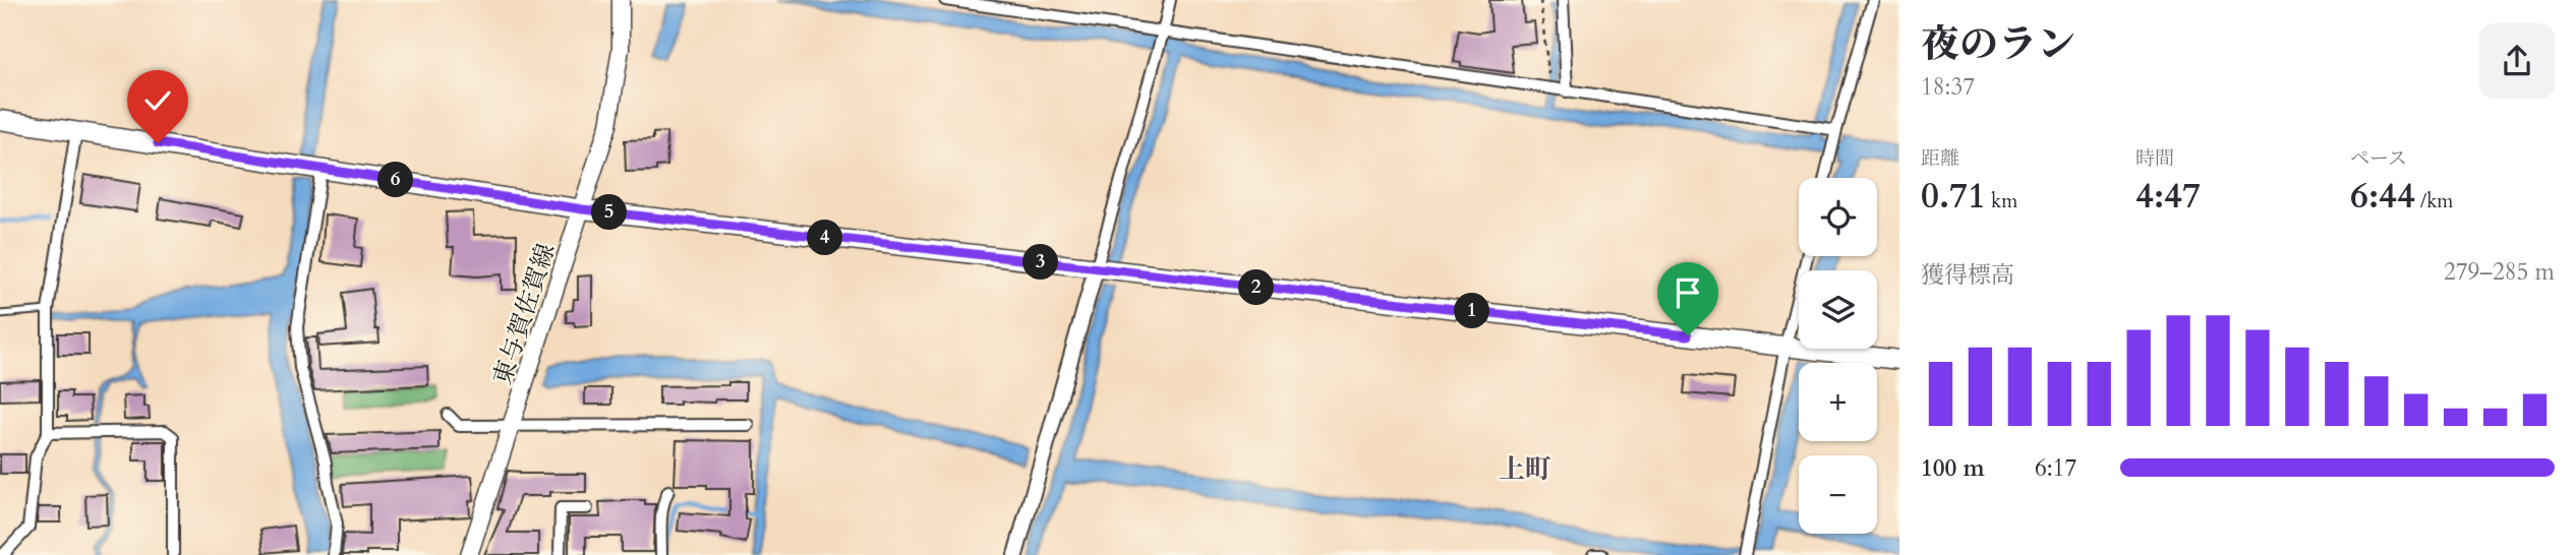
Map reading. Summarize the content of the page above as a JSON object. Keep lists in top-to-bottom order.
{
  "streets": {
    "main road": ["東与賀佐賀線"]
  },
  "districts": ["上町"],
  "page": {
    "heading": ["夜のラン", "18:37"],
    "stats": [
      ["距離", "0.71 km"],
      ["時間", "4:47"],
      ["ペース", "6:44 /km"]
    ],
    "pins": [
      "6",
      "5",
      "4",
      "3",
      "2",
      "1"
    ],
    "map_buttons": ["+", "−"],
    "chart": ["獲得標高", "279–285 m"],
    "list": [
      {
        "name": "100 m",
        "note": "6:17"
      }
    ]
  }
}
